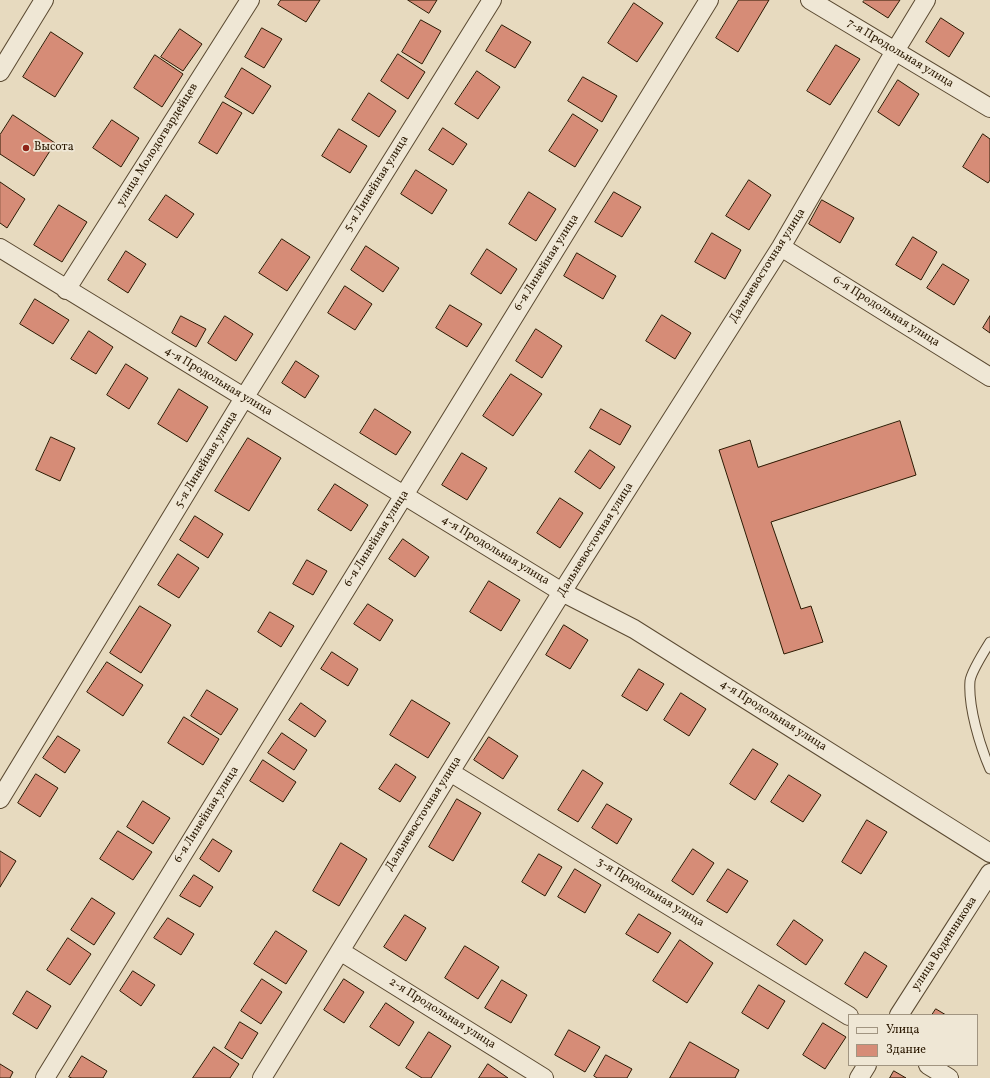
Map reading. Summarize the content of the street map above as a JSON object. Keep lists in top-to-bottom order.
{
  "streets": {
    "street": [
      "7-я Продольная улица",
      "улица Молодогвардейцев",
      "5-я Линейная улица",
      "6-я Линейная улица",
      "Дальневосточная улица",
      "6-я Продольная улица",
      "4-я Продольная улица",
      "3-я Продольная улица",
      "улица Водянникова",
      "2-я Продольная улица"
    ]
  },
  "crossings": [
    ["7-я Продольная улица", "Дальневосточная улица"],
    ["улица Молодогвардейцев", "4-я Продольная улица"],
    ["5-я Линейная улица", "4-я Продольная улица"],
    ["6-я Линейная улица", "4-я Продольная улица"],
    ["Дальневосточная улица", "6-я Продольная улица"],
    ["Дальневосточная улица", "4-я Продольная улица"],
    ["Дальневосточная улица", "3-я Продольная улица"],
    ["Дальневосточная улица", "2-я Продольная улица"]
  ],
  "places": ["Высота"],
  "legend": ["Улица", "Здание"]
}
